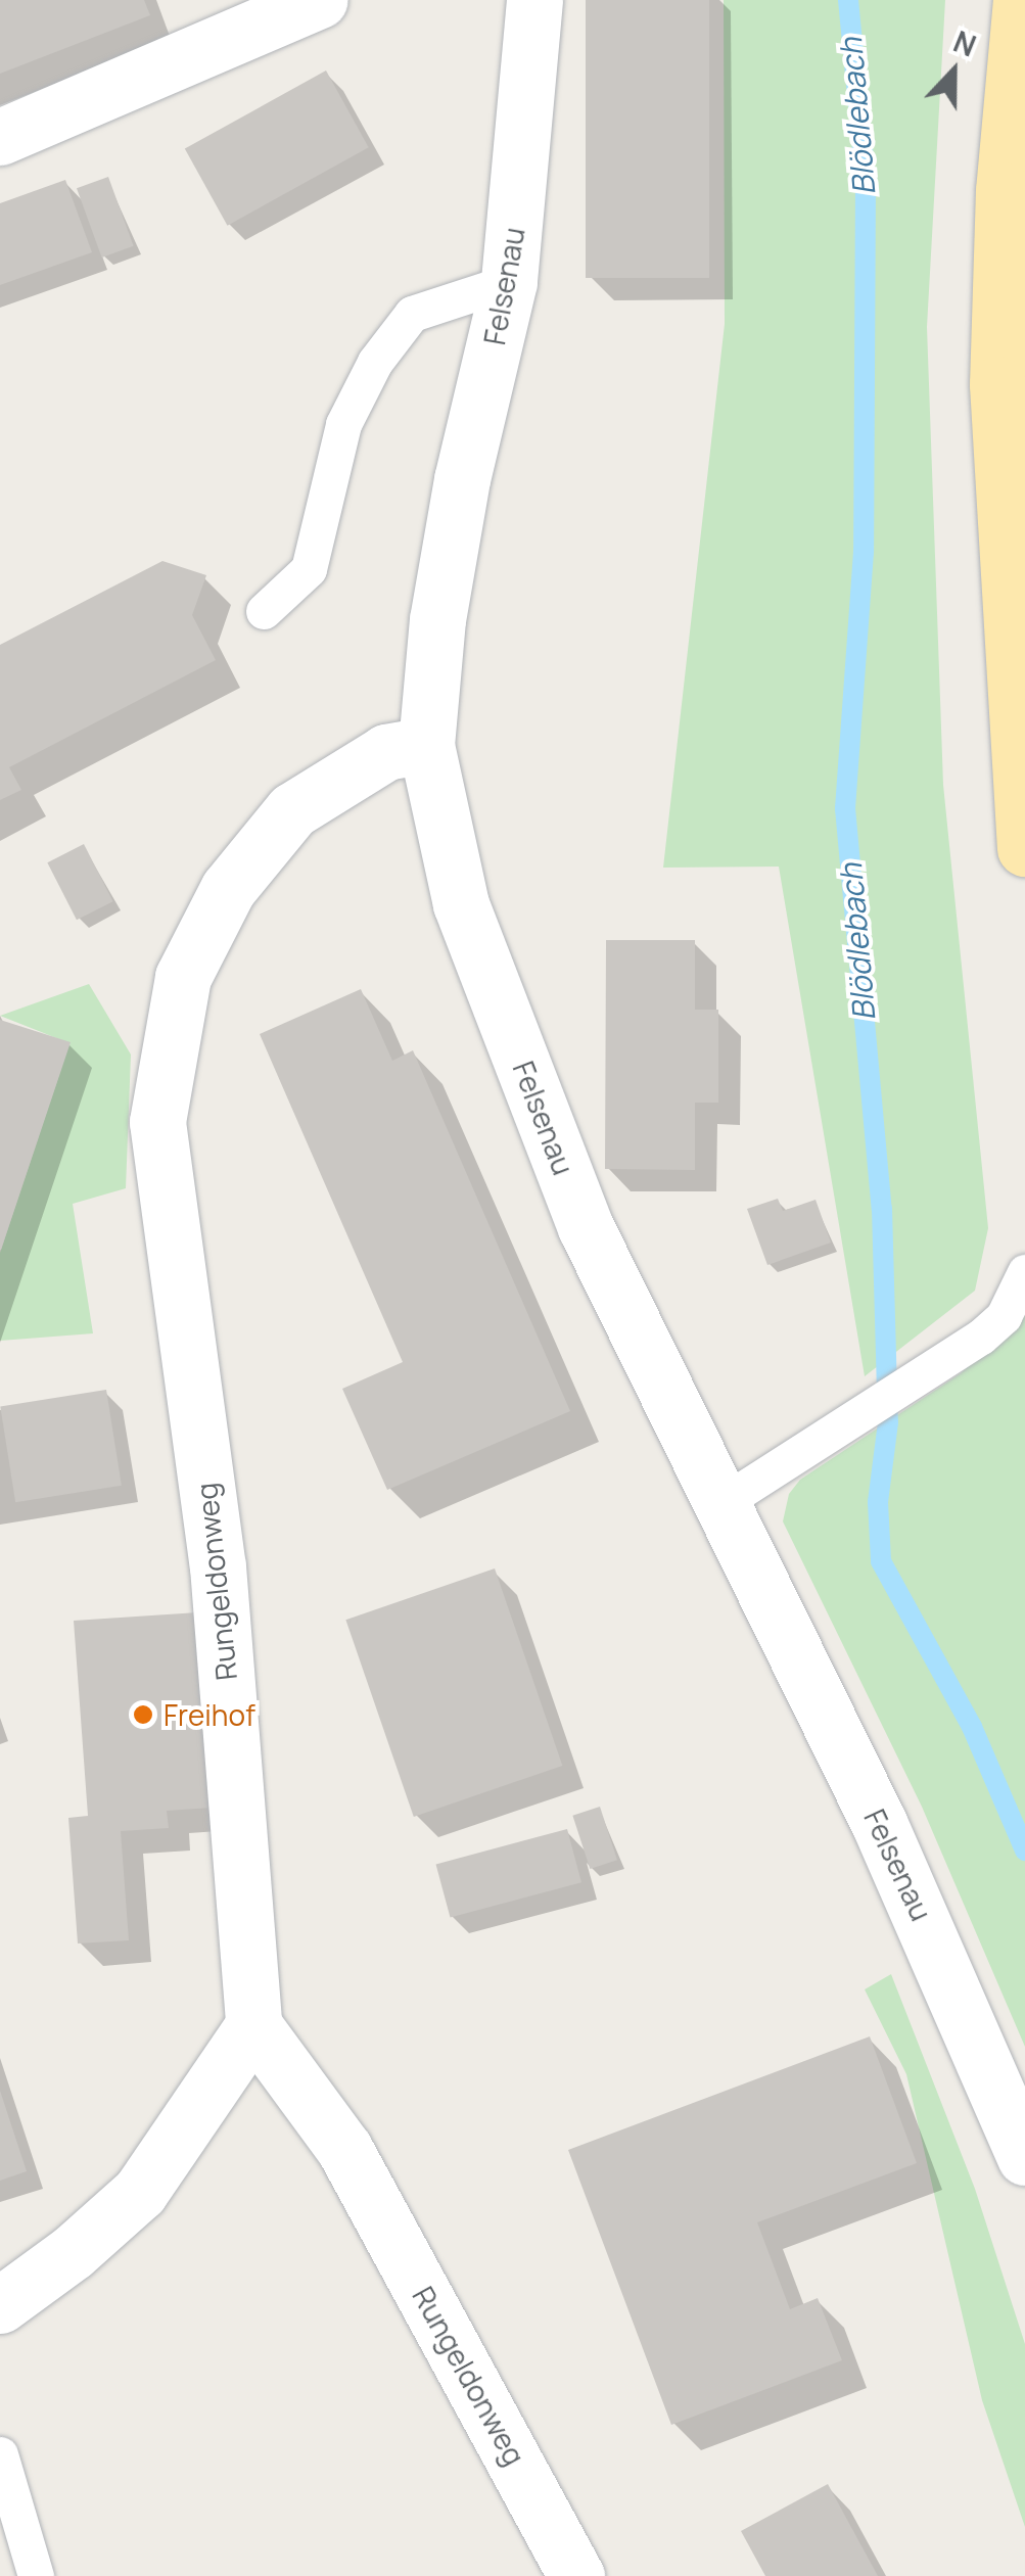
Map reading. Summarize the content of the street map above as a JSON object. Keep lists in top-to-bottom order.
{
  "streets": {
    "street": ["Felsenau", "Rungeldonweg"]
  },
  "crossings": [
    ["Felsenau", "Rungeldonweg"]
  ],
  "water": ["Blödlebach"],
  "places": ["Freihof"],
  "north": "top"
}
